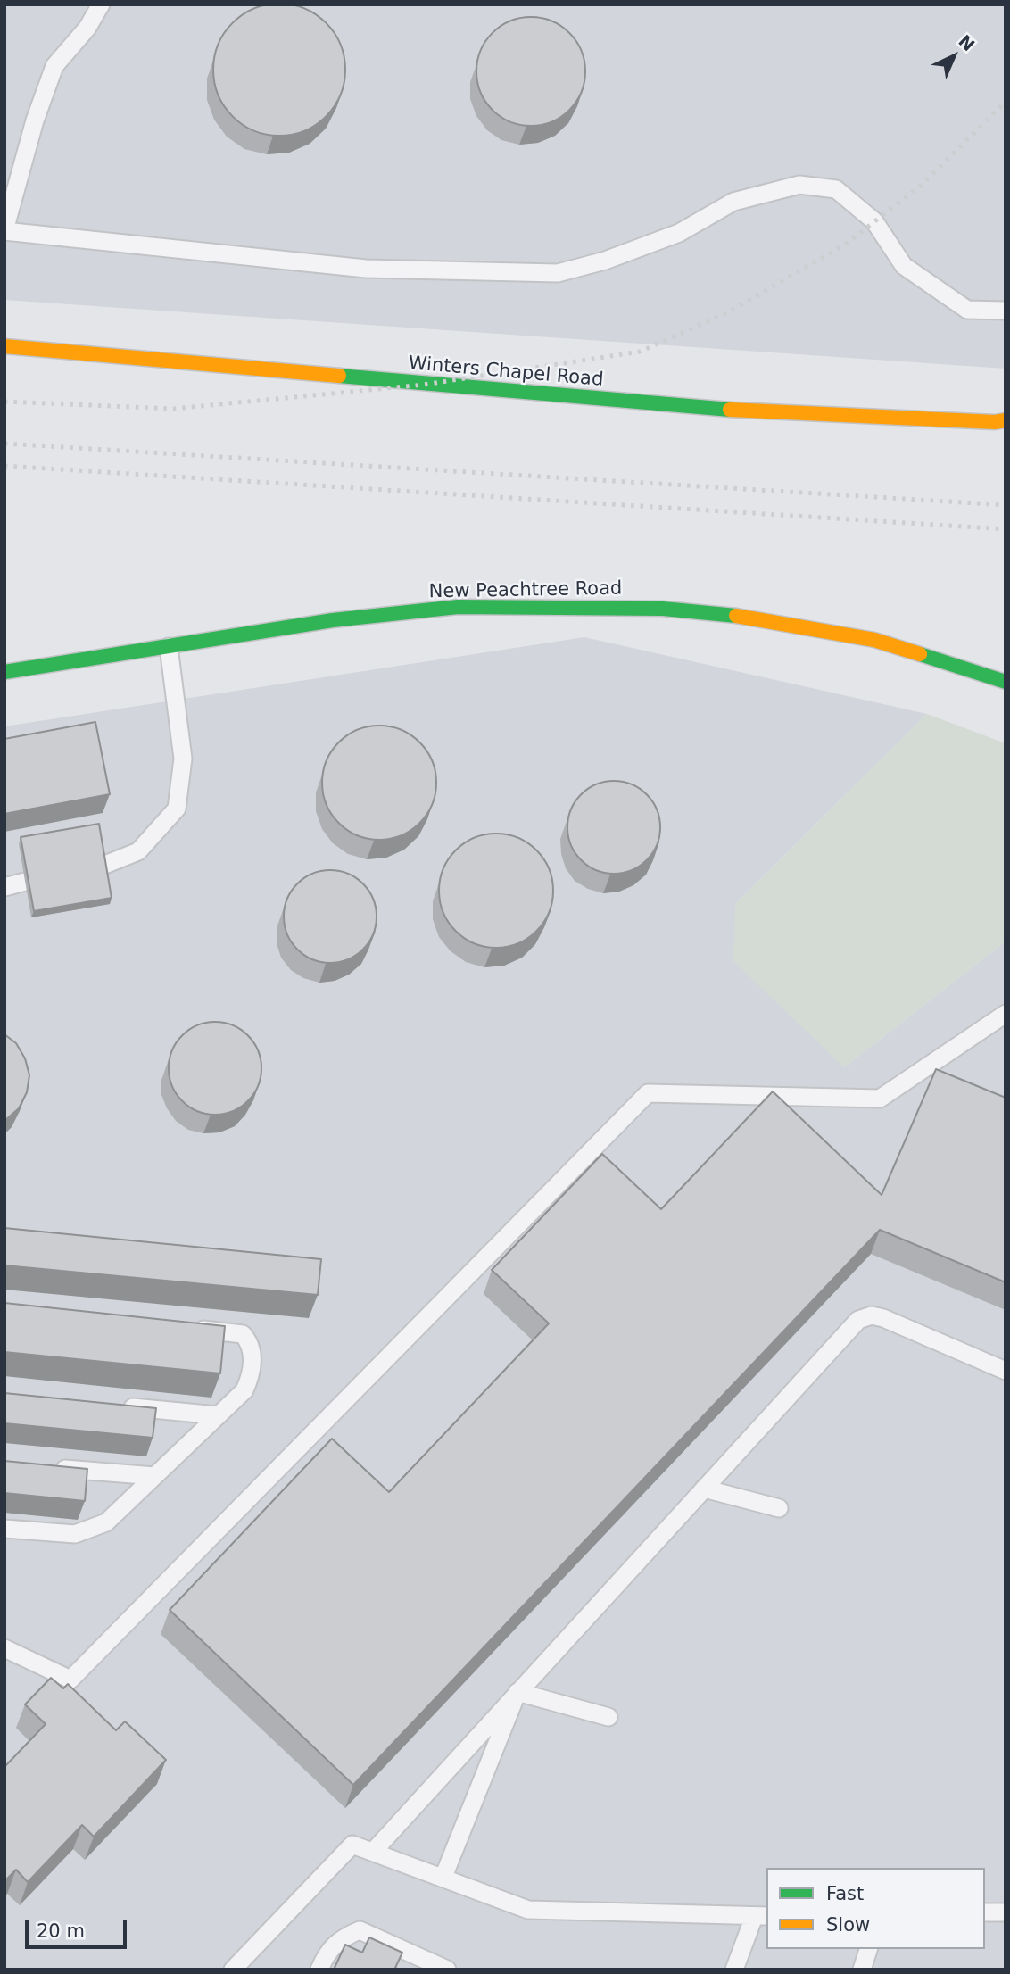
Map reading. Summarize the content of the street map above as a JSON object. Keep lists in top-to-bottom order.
{
  "streets": {
    "street": ["Winters Chapel Road", "New Peachtree Road"]
  },
  "legend": ["Fast", "Slow"],
  "scale_bar": "20 m",
  "north": "top right"
}
